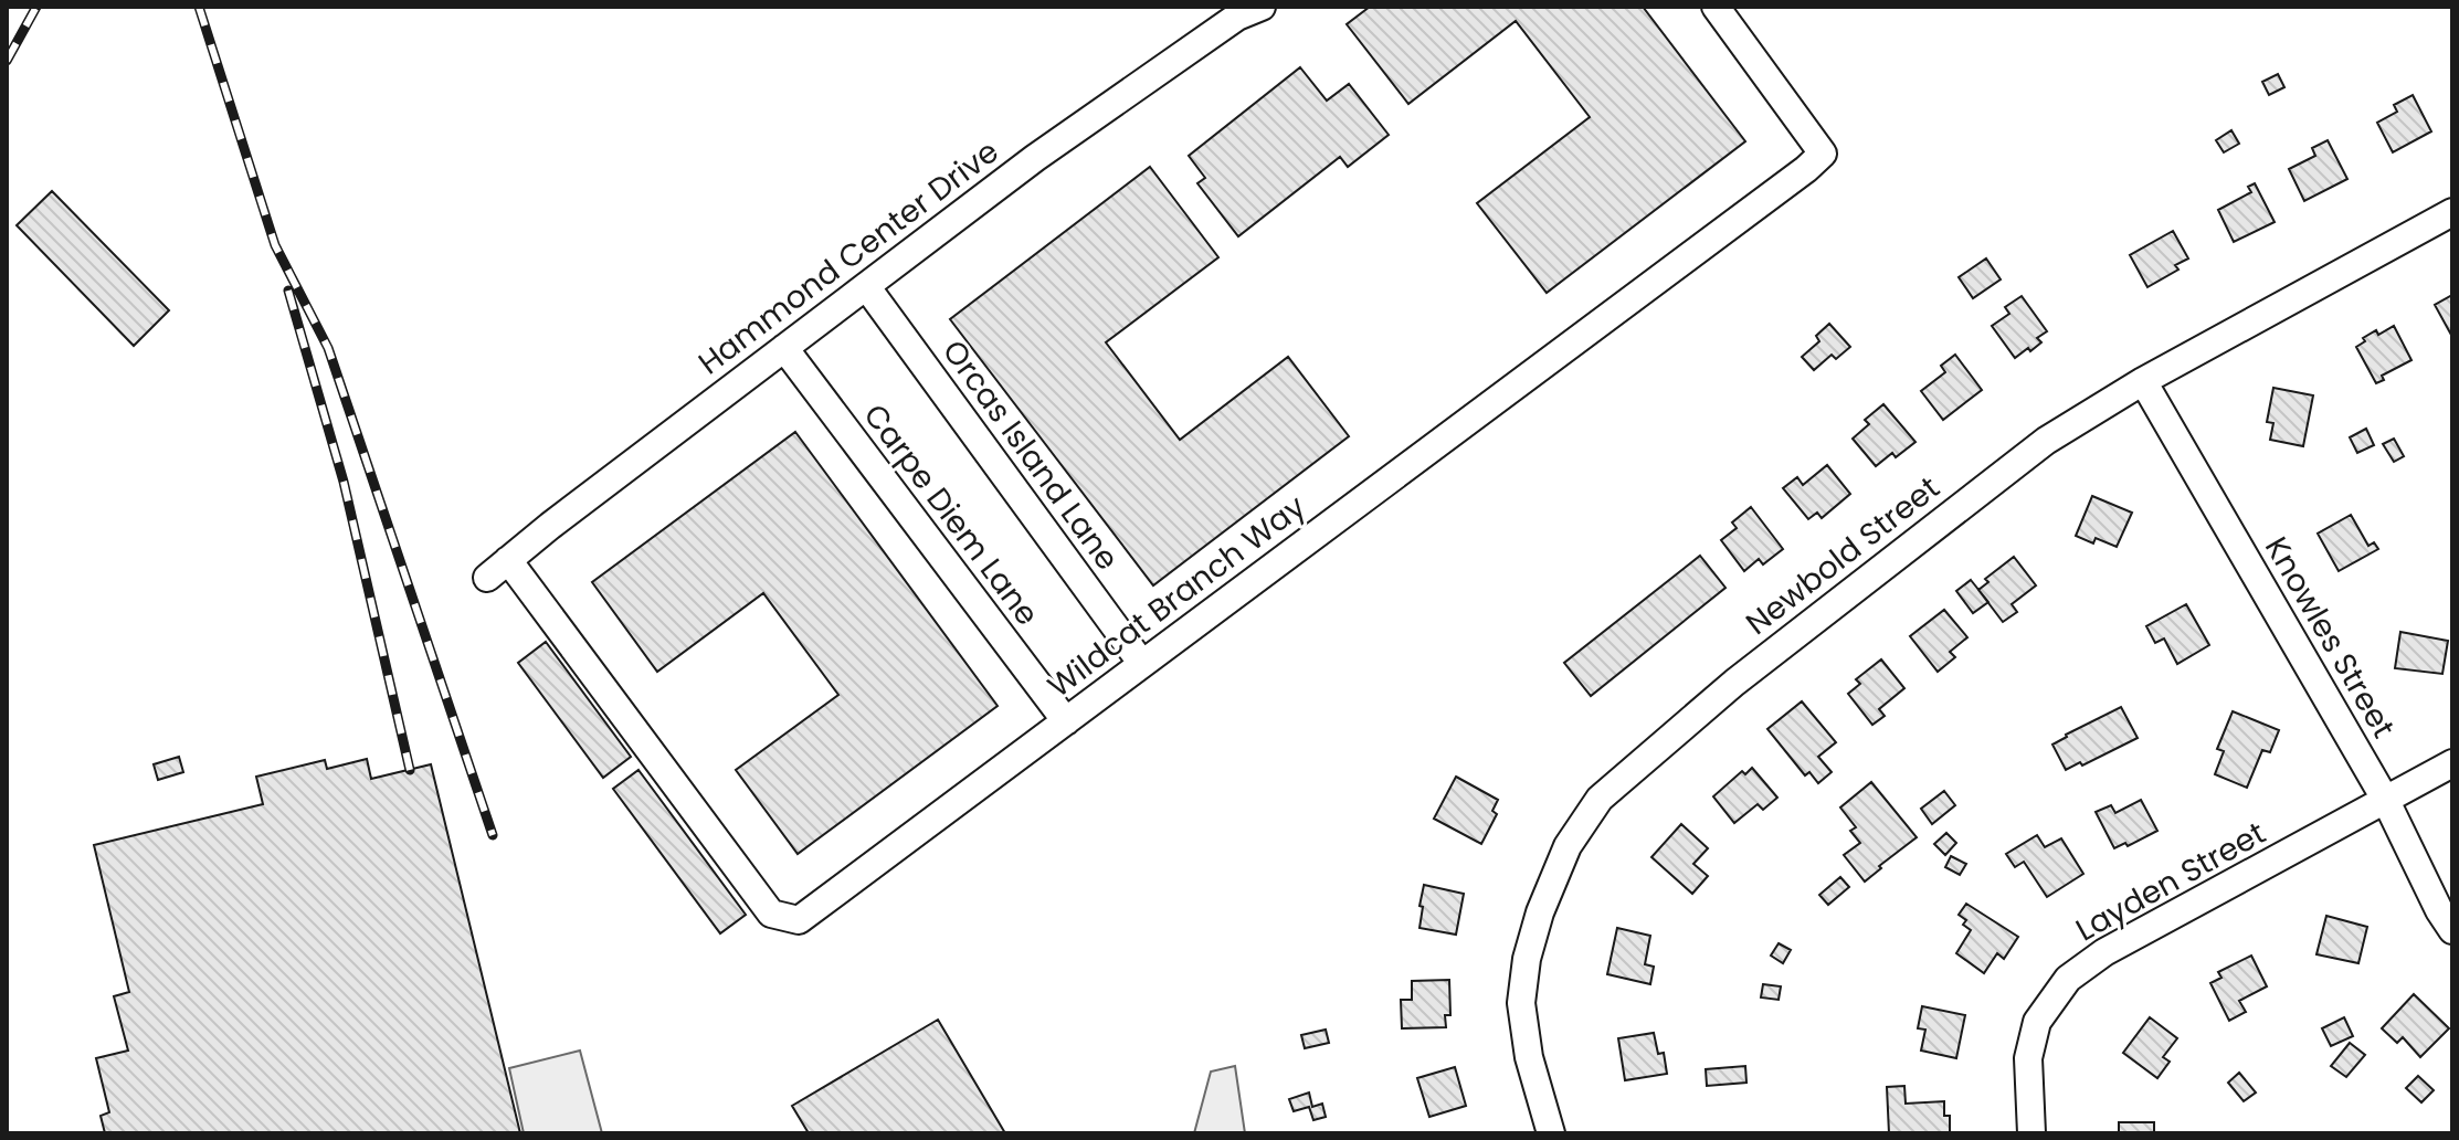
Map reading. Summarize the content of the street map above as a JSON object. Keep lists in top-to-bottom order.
{
  "streets": {
    "street": [
      "Hammond Center Drive",
      "Orcas Island Lane",
      "Carpe Diem Lane",
      "Newbold Street",
      "Wildcat Branch Way",
      "Knowles Street",
      "Layden Street"
    ]
  },
  "crossings": [
    ["Hammond Center Drive", "Orcas Island Lane"],
    ["Hammond Center Drive", "Carpe Diem Lane"],
    ["Hammond Center Drive", "Wildcat Branch Way"],
    ["Orcas Island Lane", "Wildcat Branch Way"],
    ["Carpe Diem Lane", "Wildcat Branch Way"],
    ["Newbold Street", "Knowles Street"],
    ["Knowles Street", "Layden Street"]
  ]
}
